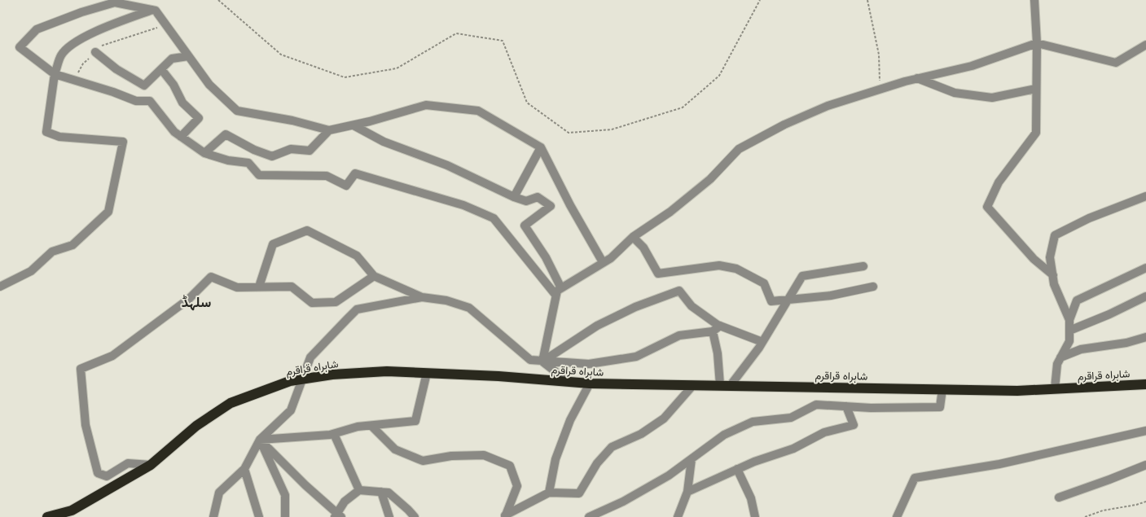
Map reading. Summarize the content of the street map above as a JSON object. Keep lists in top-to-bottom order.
{
  "streets": {
    "highway": ["شاہراہ قراقرم"]
  },
  "districts": ["سلہڈ"]
}
